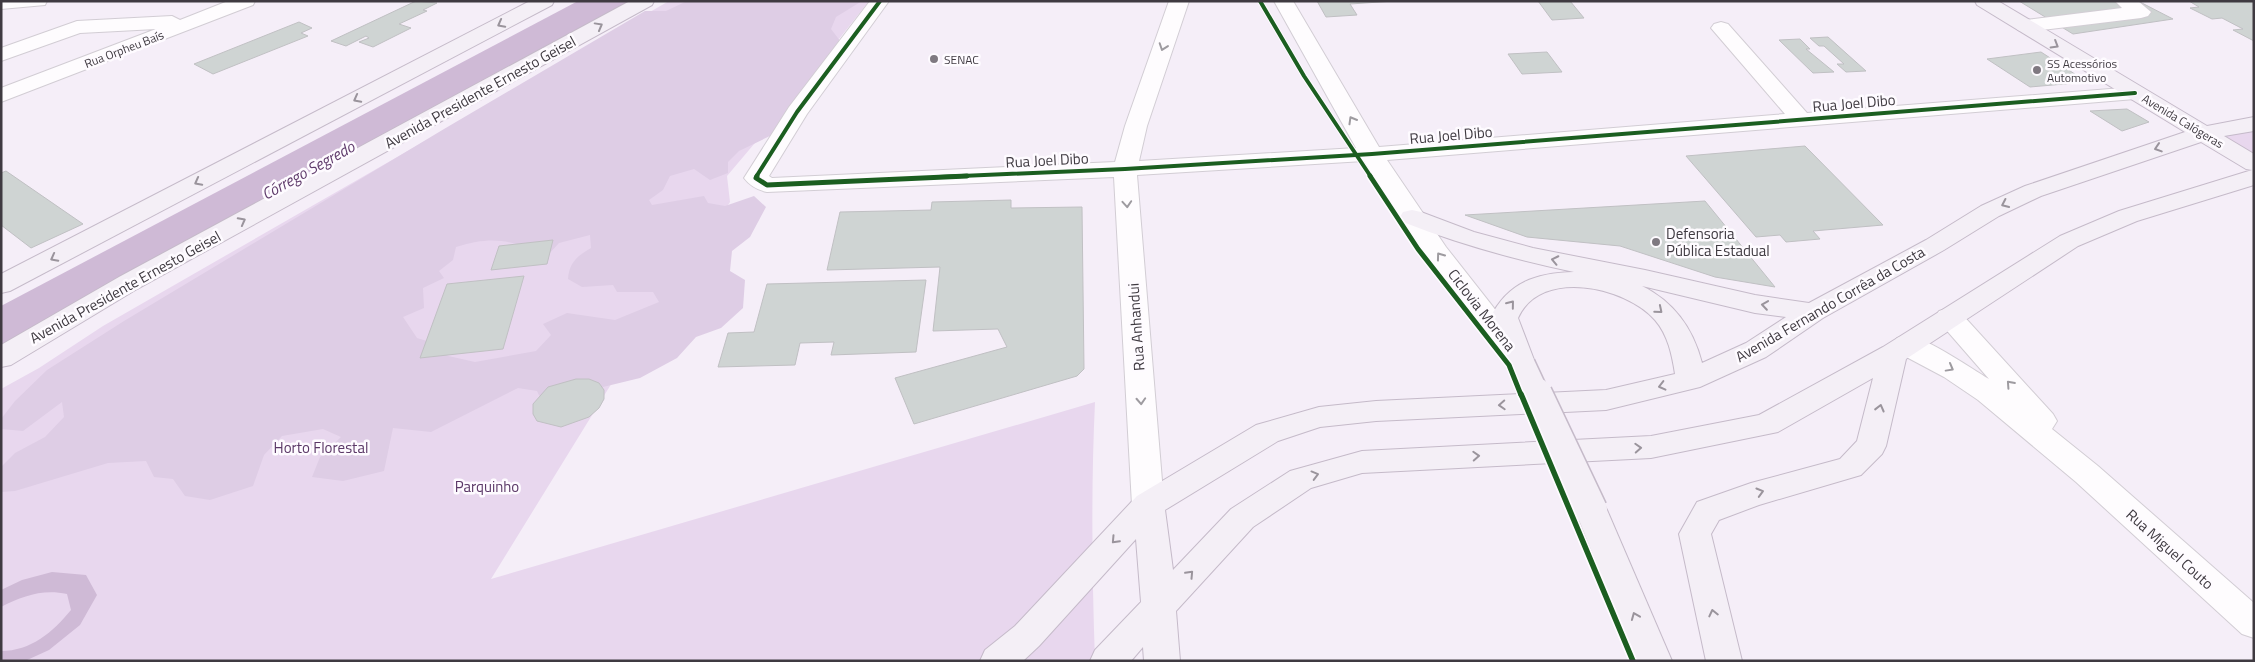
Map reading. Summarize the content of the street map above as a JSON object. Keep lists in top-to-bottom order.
{
  "streets": {
    "main road": [
      "Avenida Presidente Ernesto Geisel",
      "Avenida Calógeras",
      "Avenida Fernando Corrêa da Costa",
      "Rua Anhandui"
    ],
    "street": ["Rua Orpheu Baís", "Rua Joel Dibo", "Rua Miguel Couto"],
    "cycle path": ["Ciclovia Morena"]
  },
  "crossings": [
    ["Rua Joel Dibo", "Avenida Calógeras"],
    ["Rua Joel Dibo", "Rua Anhandui"],
    ["Avenida Calógeras", "Avenida Fernando Corrêa da Costa"],
    ["Avenida Fernando Corrêa da Costa", "Rua Anhandui"]
  ],
  "one_way": ["Avenida Calógeras", "Rua Anhandui"],
  "water": ["Córrego Segredo"],
  "parks": ["Horto Florestal", "Parquinho"],
  "places": ["SENAC", "SS Acessórios Automotivo", "Defensoria Pública Estadual"]
}
